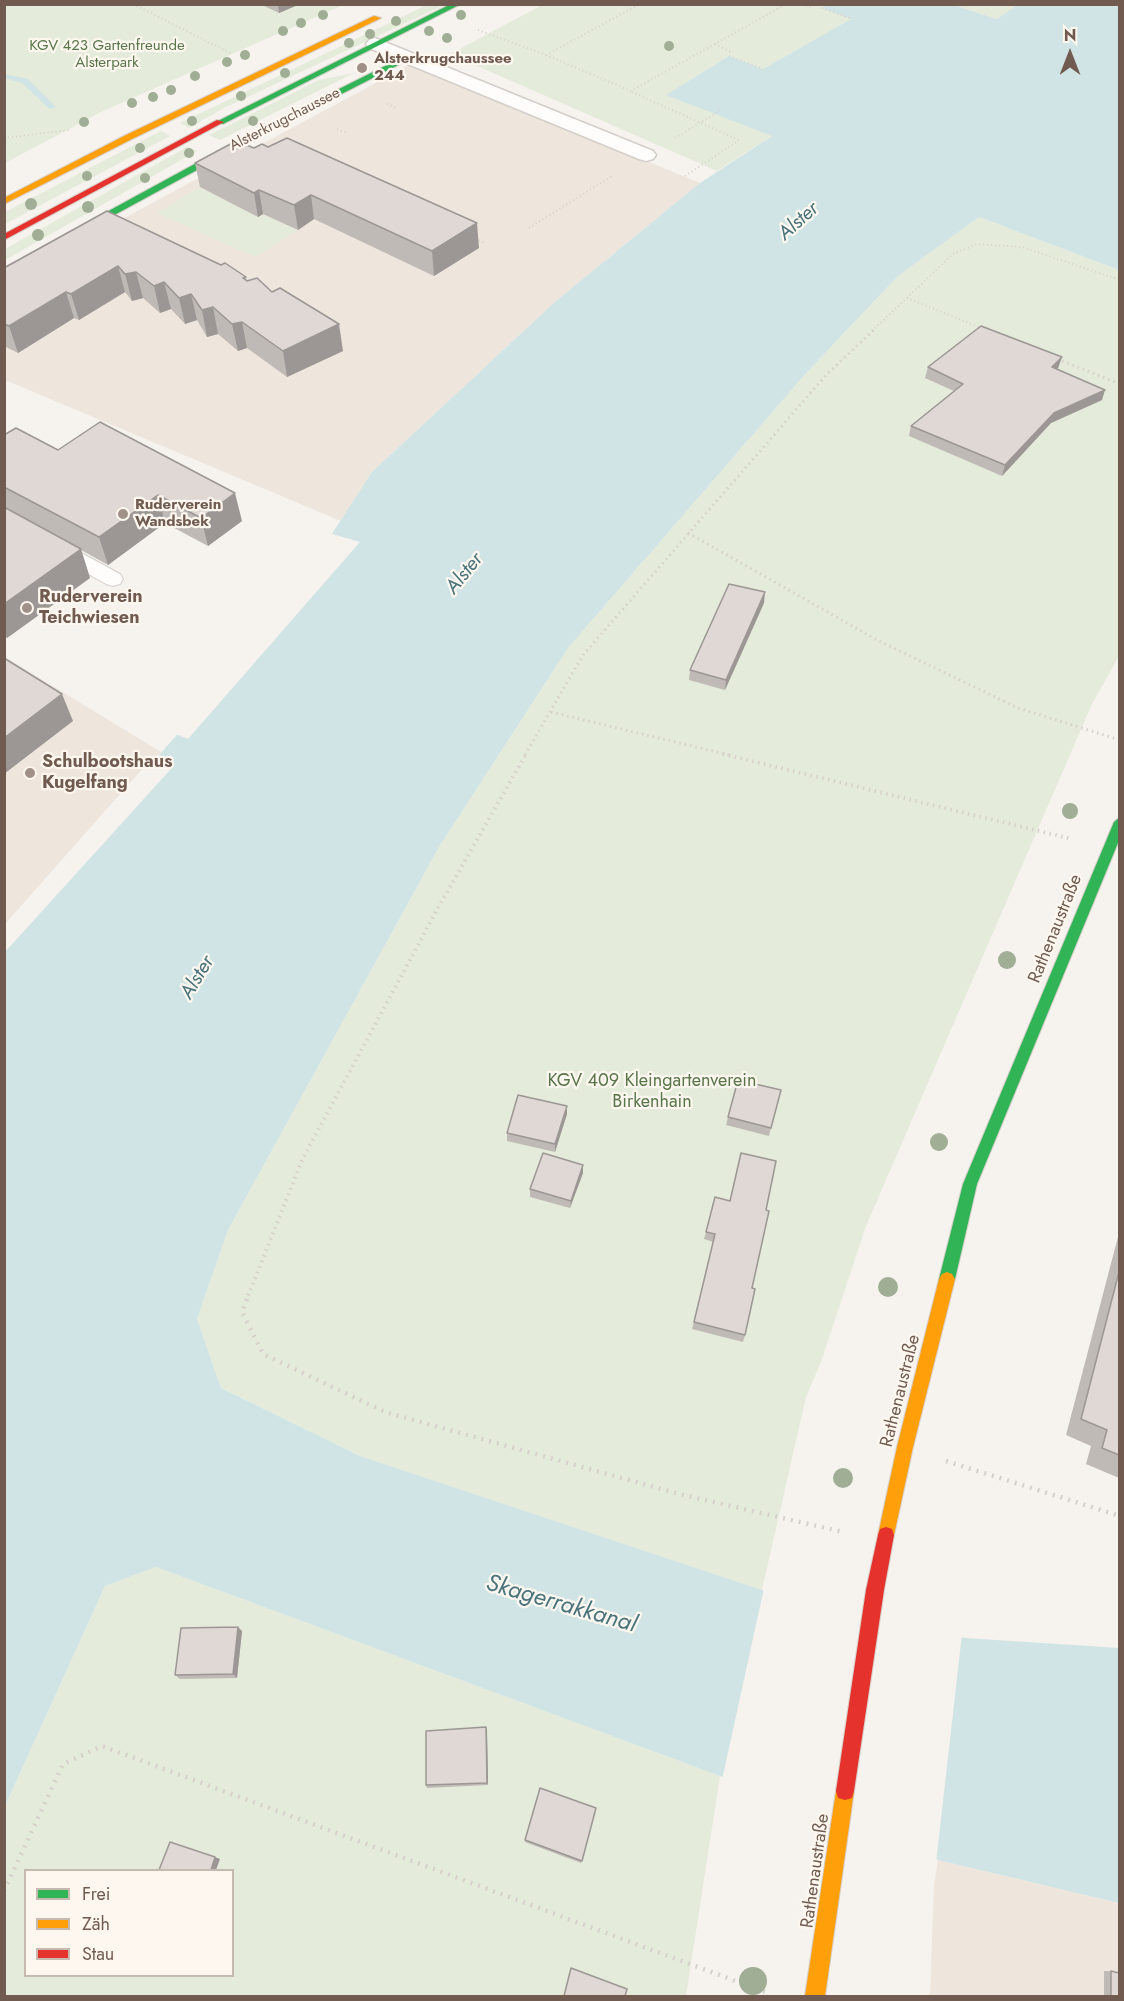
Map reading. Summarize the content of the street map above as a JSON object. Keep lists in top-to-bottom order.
{
  "streets": {
    "street": ["Alsterkrugchaussee", "Rathenaustraße"]
  },
  "water": ["Alster", "Skagerrakkanal"],
  "parks": ["KGV 423 Gartenfreunde Alsterpark", "KGV 409 Kleingartenverein Birkenhain"],
  "places": [
    "Alsterkrugchaussee 244",
    "Ruderverein Wandsbek",
    "Ruderverein Teichwiesen",
    "Schulbootshaus Kugelfang"
  ],
  "legend": ["Frei", "Zäh", "Stau"],
  "north": "top"
}
